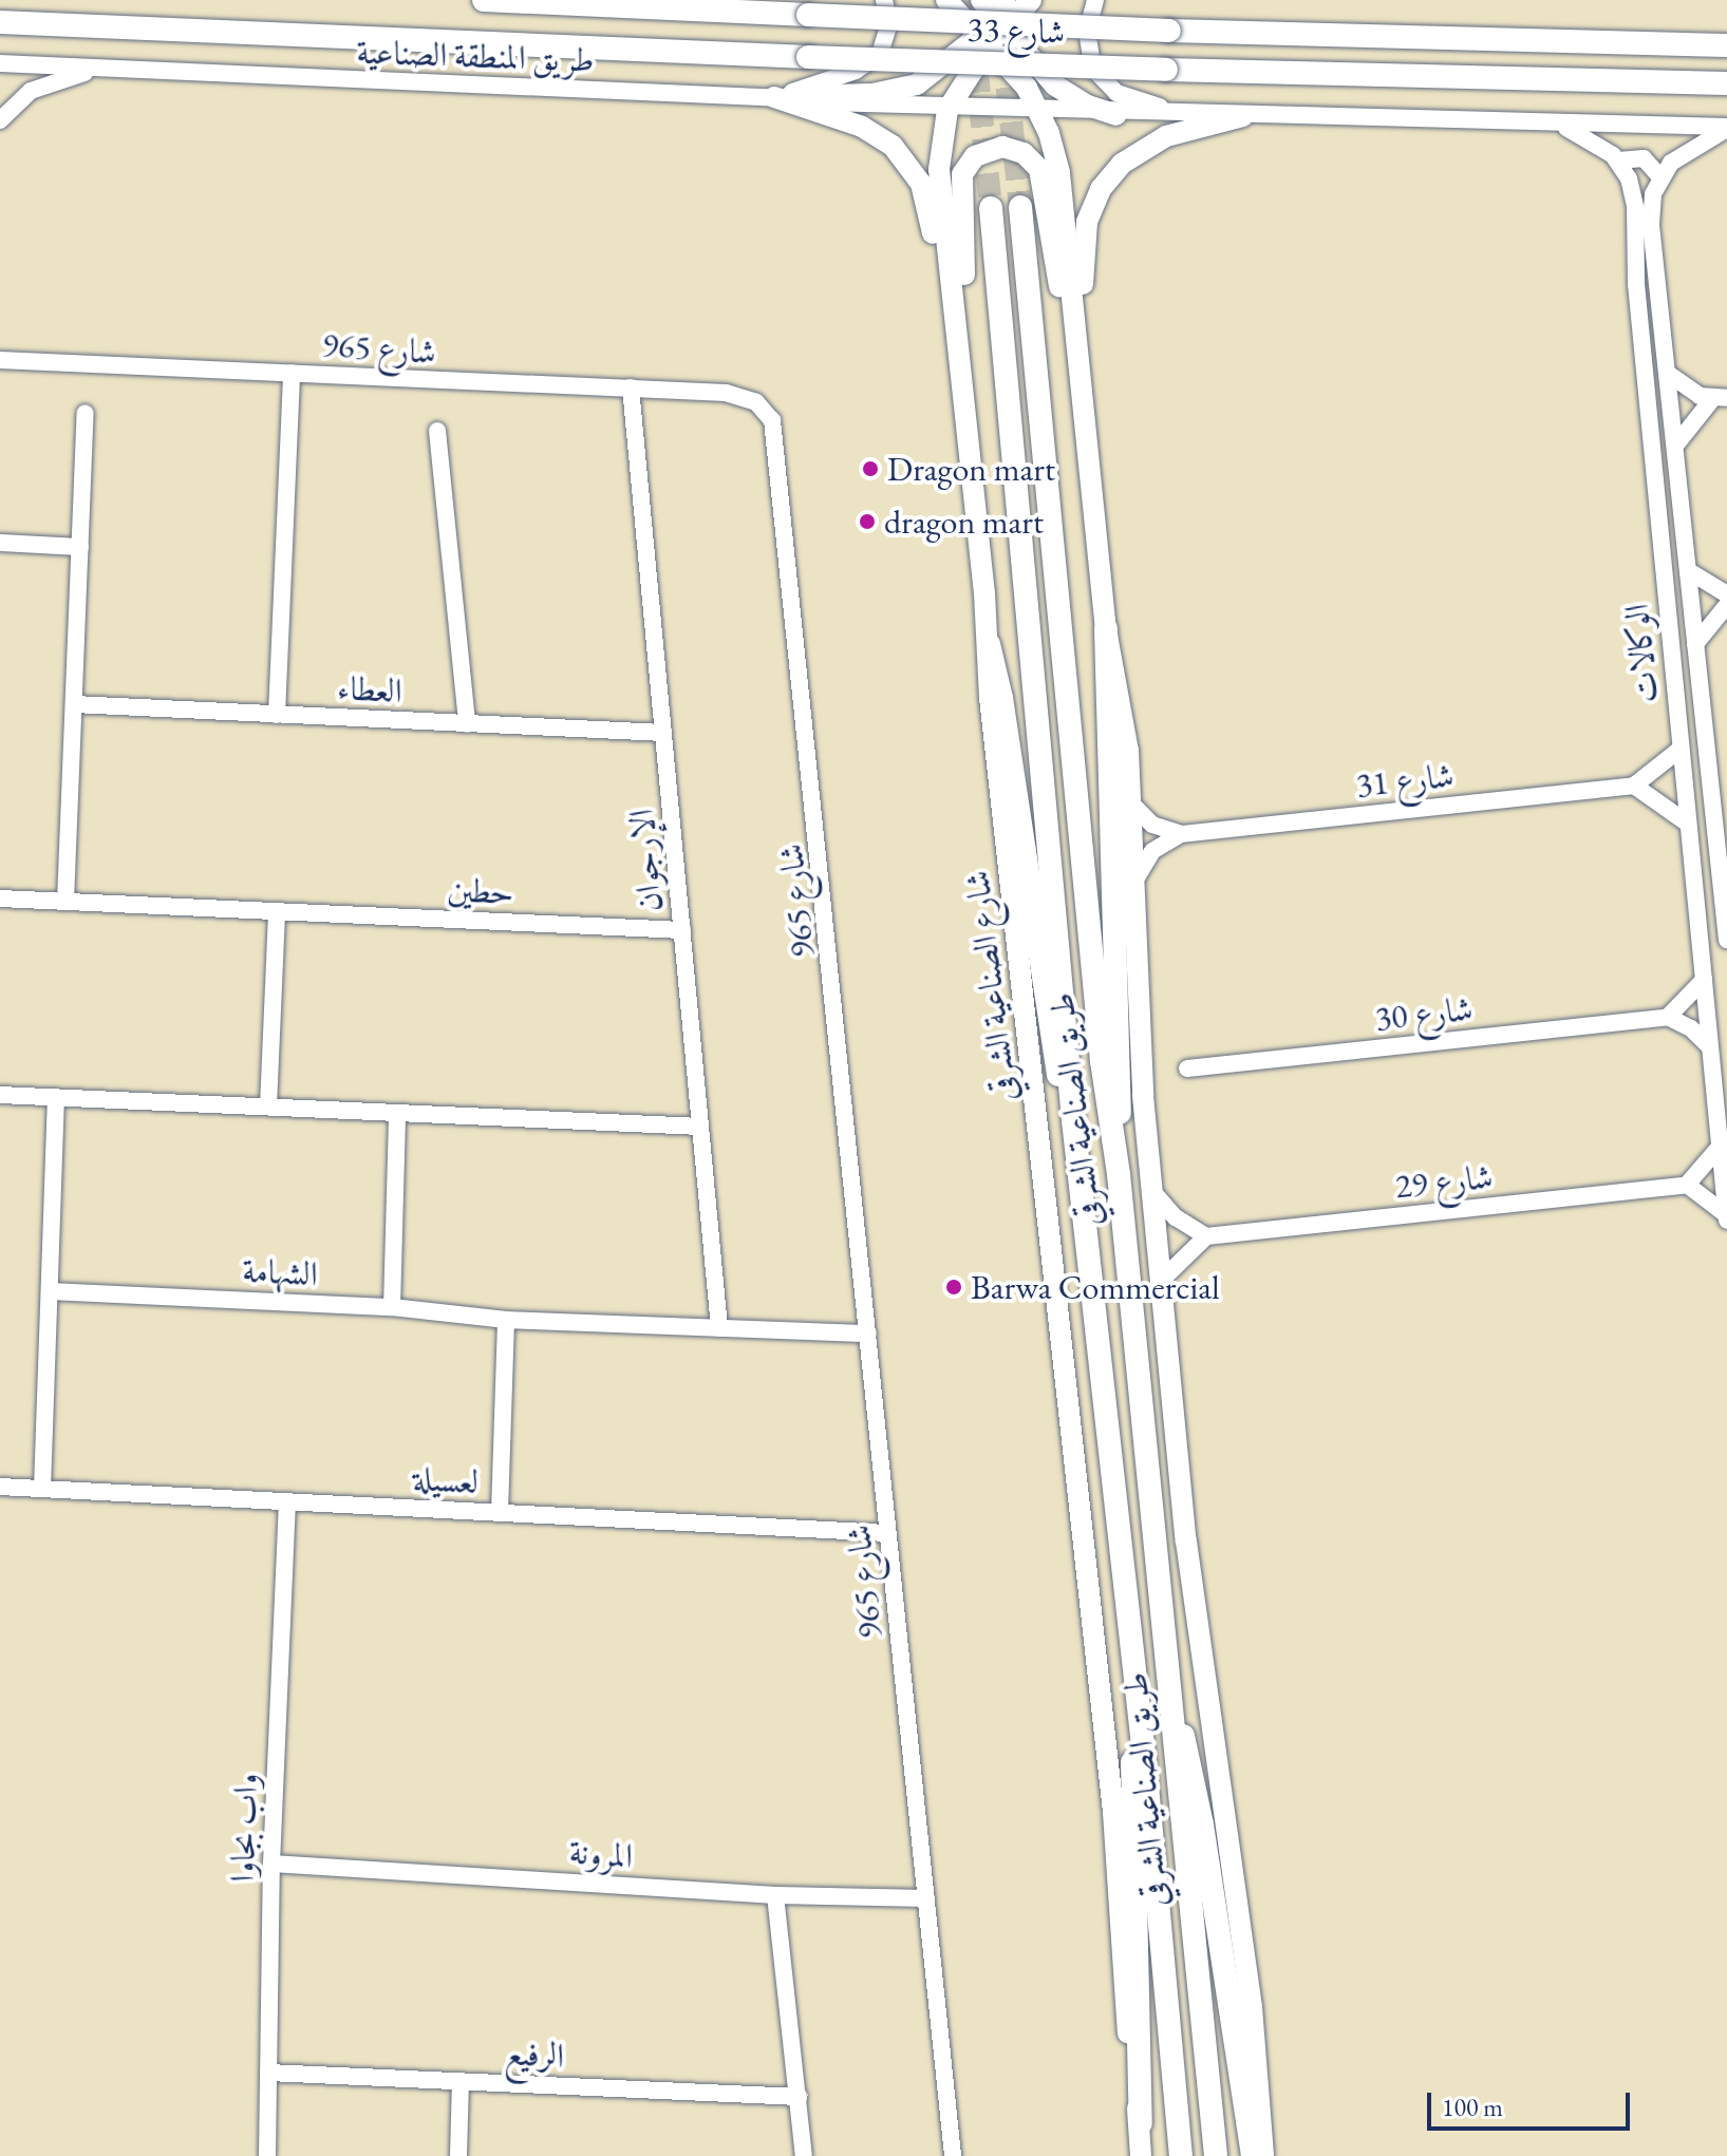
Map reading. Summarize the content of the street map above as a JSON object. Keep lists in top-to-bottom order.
{
  "streets": {
    "highway": ["شارع 33", "طريق الصناعية الشرقي"],
    "main road": ["شارع الصناعية الشرقي"],
    "street": [
      "طريق المنطقة الصناعية",
      "شارع 965",
      "الوكالات",
      "العطاء",
      "شارع 31",
      "الإرجوان",
      "حطين",
      "شارع 30",
      "شارع 29",
      "الشهامة",
      "لعسيلة",
      "واب بجاوا",
      "المرونة",
      "الرفيع"
    ]
  },
  "crossings": [
    ["شارع 965", "الإرجوان"],
    ["شارع 965", "الشهامة"],
    ["شارع 965", "لعسيلة"],
    ["شارع 965", "المرونة"],
    ["العطاء", "الإرجوان"],
    ["الإرجوان", "حطين"],
    ["الإرجوان", "الشهامة"],
    ["شارع الصناعية الشرقي", "طريق الصناعية الشرقي"],
    ["لعسيلة", "واب بجاوا"],
    ["واب بجاوا", "المرونة"],
    ["واب بجاوا", "الرفيع"]
  ],
  "places": ["Dragon mart", "dragon mart", "Barwa Commercial"],
  "scale_bar": "100 m"
}
